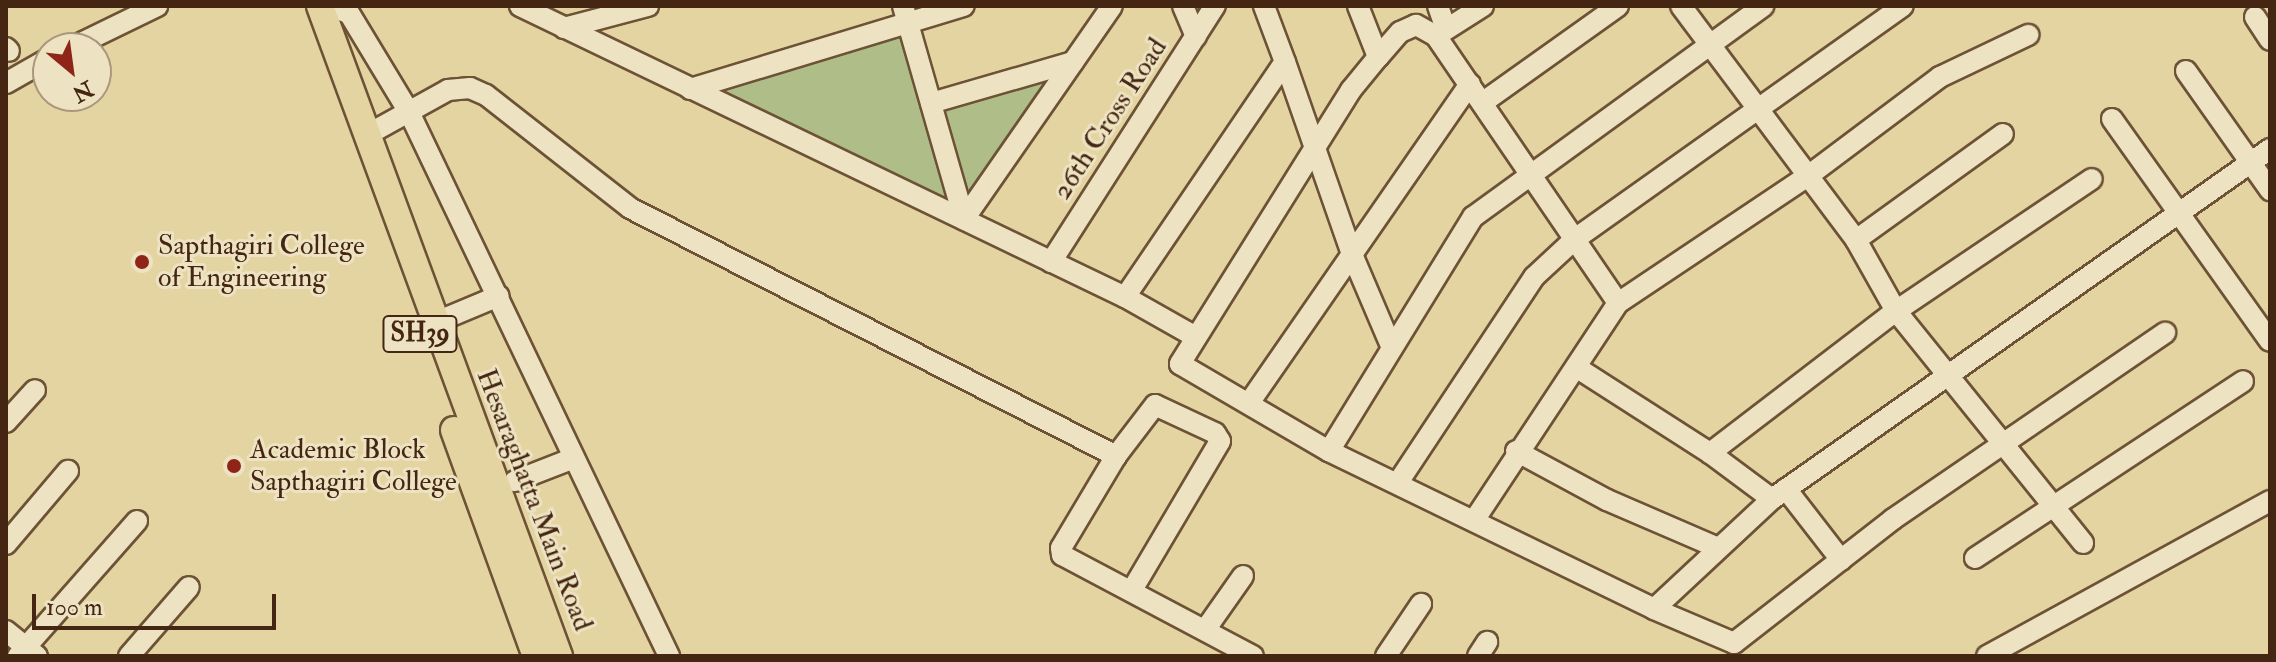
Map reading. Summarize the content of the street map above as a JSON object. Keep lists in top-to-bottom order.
{
  "streets": {
    "main road": ["SH39", "Hesaraghatta Main Road"],
    "street": ["26th Cross Road"]
  },
  "places": ["Sapthagiri College of Engineering", "Academic Block Sapthagiri College"],
  "scale_bar": "100 m",
  "north": "bottom right"
}
